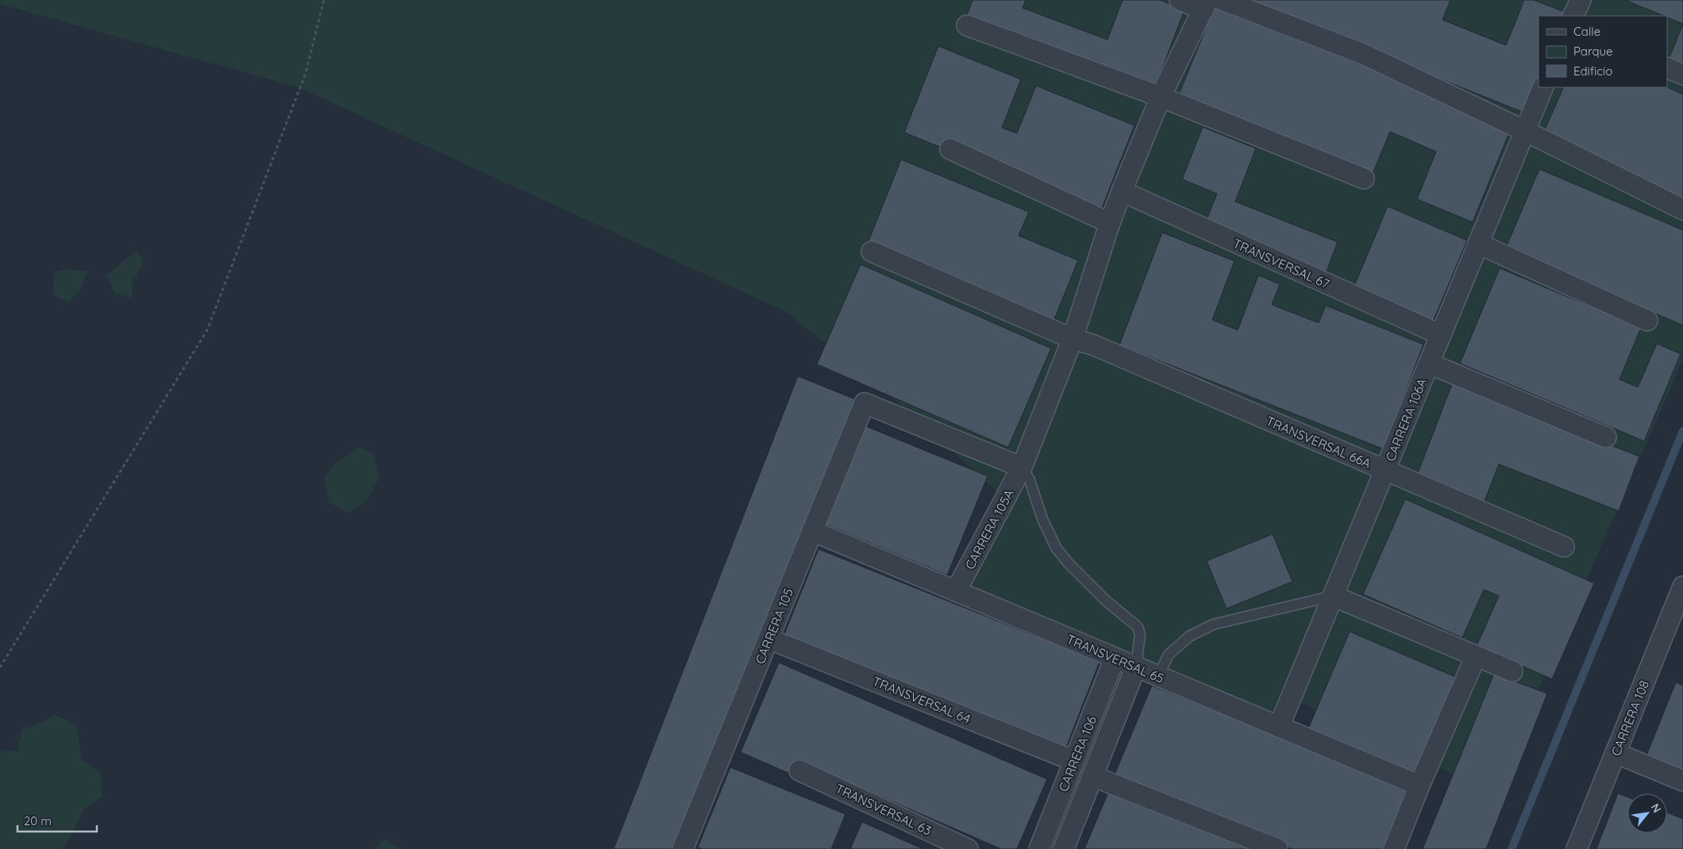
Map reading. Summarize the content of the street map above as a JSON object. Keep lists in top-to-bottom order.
{
  "streets": {
    "street": [
      "TRANSVERSAL 67",
      "CARRERA 106A",
      "TRANSVERSAL 66A",
      "CARRERA 105A",
      "CARRERA 105",
      "TRANSVERSAL 65",
      "TRANSVERSAL 64",
      "CARRERA 108",
      "CARRERA 106",
      "TRANSVERSAL 63"
    ]
  },
  "crossings": [
    ["TRANSVERSAL 67", "CARRERA 106A"],
    ["TRANSVERSAL 67", "CARRERA 105A"],
    ["CARRERA 106A", "TRANSVERSAL 66A"],
    ["CARRERA 106A", "TRANSVERSAL 65"],
    ["TRANSVERSAL 66A", "CARRERA 105A"],
    ["CARRERA 105A", "CARRERA 105"],
    ["CARRERA 105A", "TRANSVERSAL 65"],
    ["CARRERA 105", "TRANSVERSAL 65"],
    ["CARRERA 105", "TRANSVERSAL 64"],
    ["TRANSVERSAL 65", "CARRERA 106"],
    ["TRANSVERSAL 64", "CARRERA 106"]
  ],
  "legend": ["Calle", "Parque", "Edificio"],
  "scale_bar": "20 m",
  "north": "top right"
}
